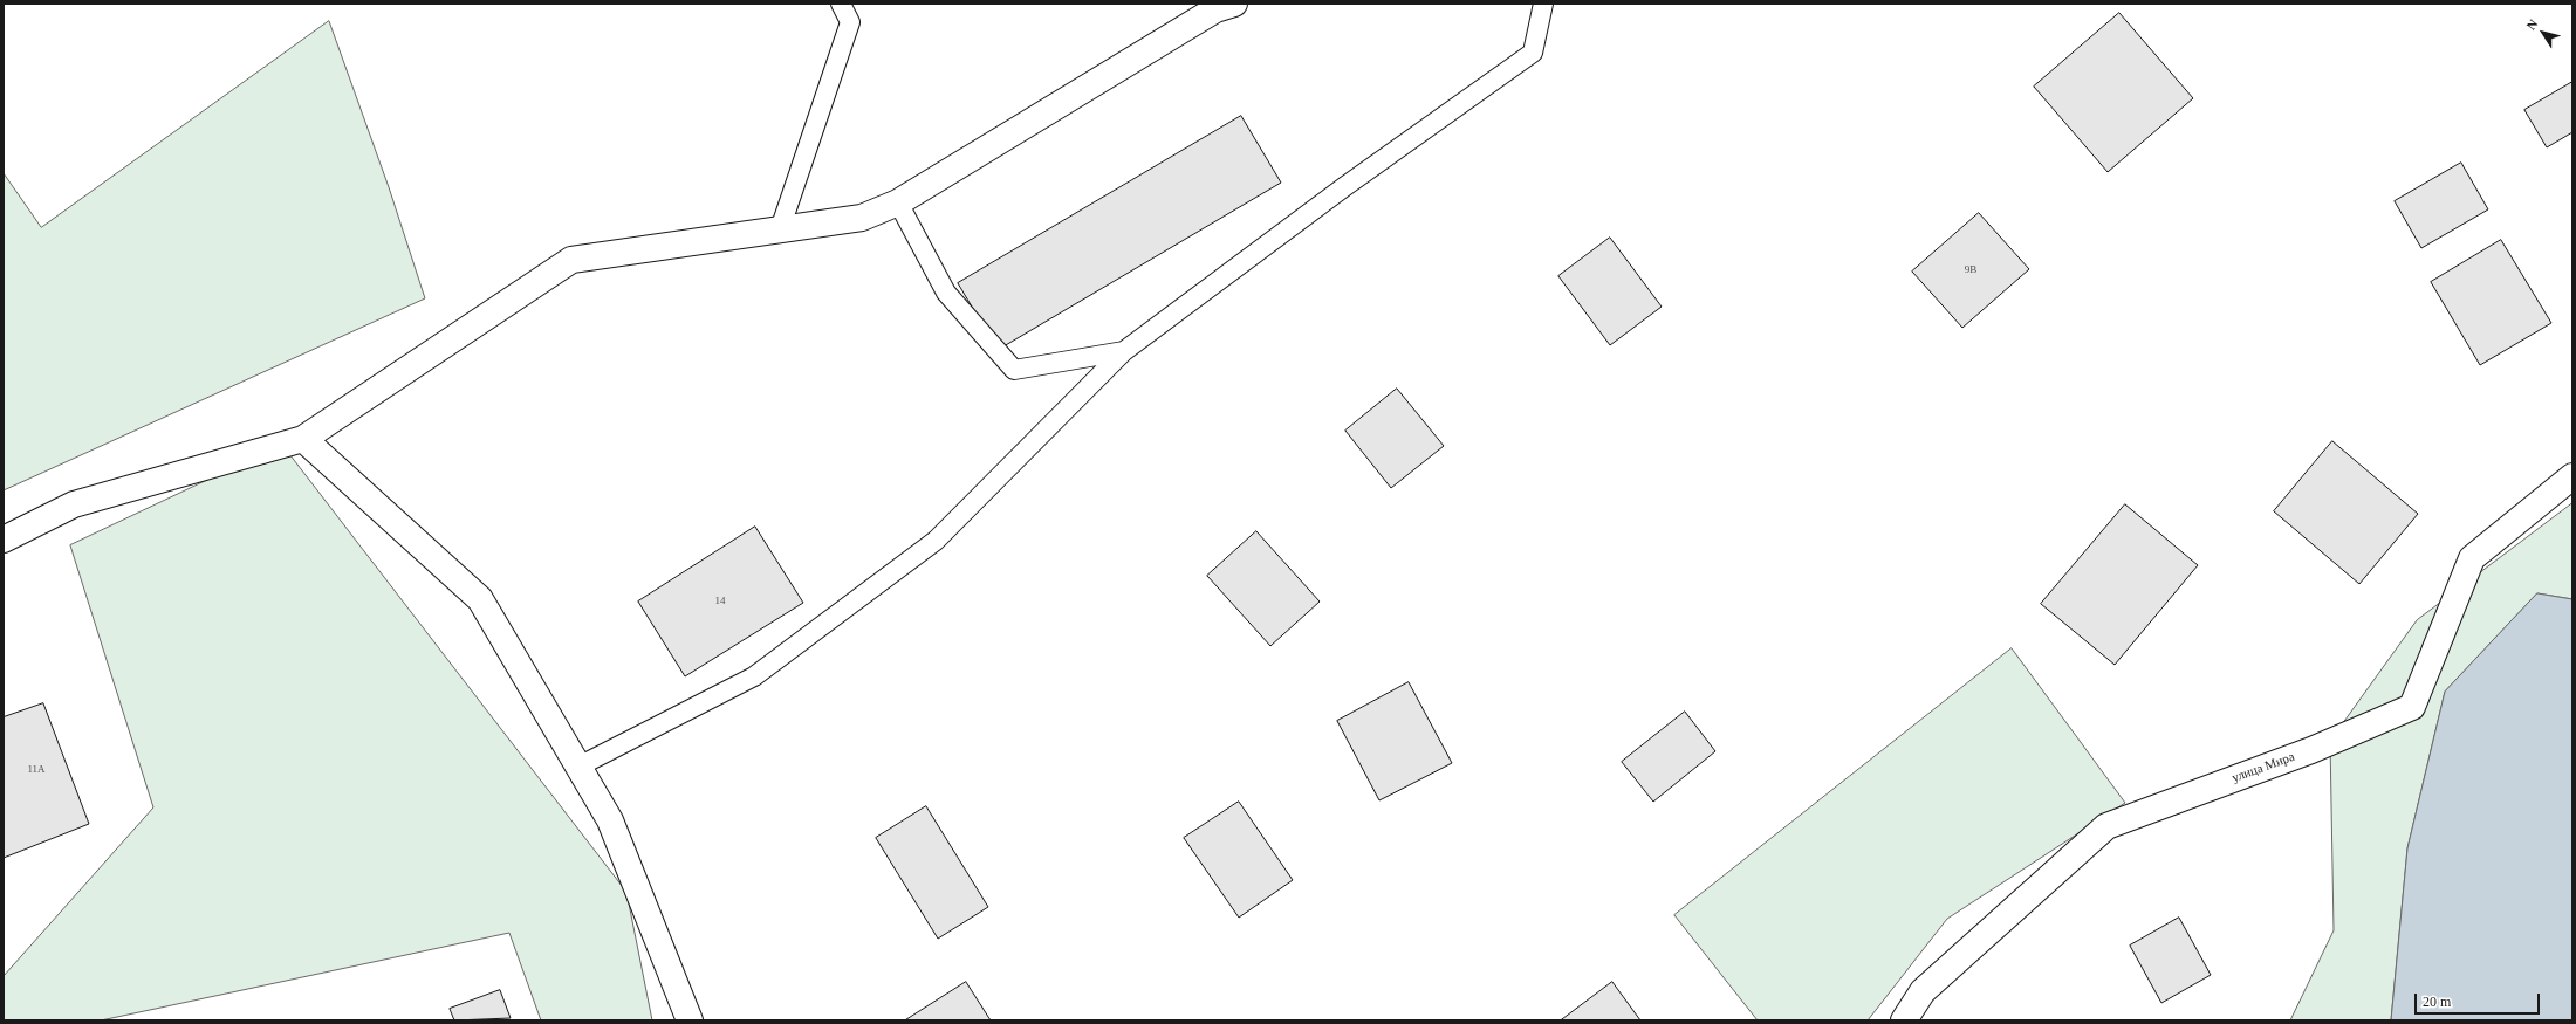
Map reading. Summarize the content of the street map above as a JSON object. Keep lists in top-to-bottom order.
{
  "streets": {
    "street": ["улица Мира"]
  },
  "house_numbers": ["9В", "14", "11А"],
  "scale_bar": "20 m",
  "north": "top left"
}
